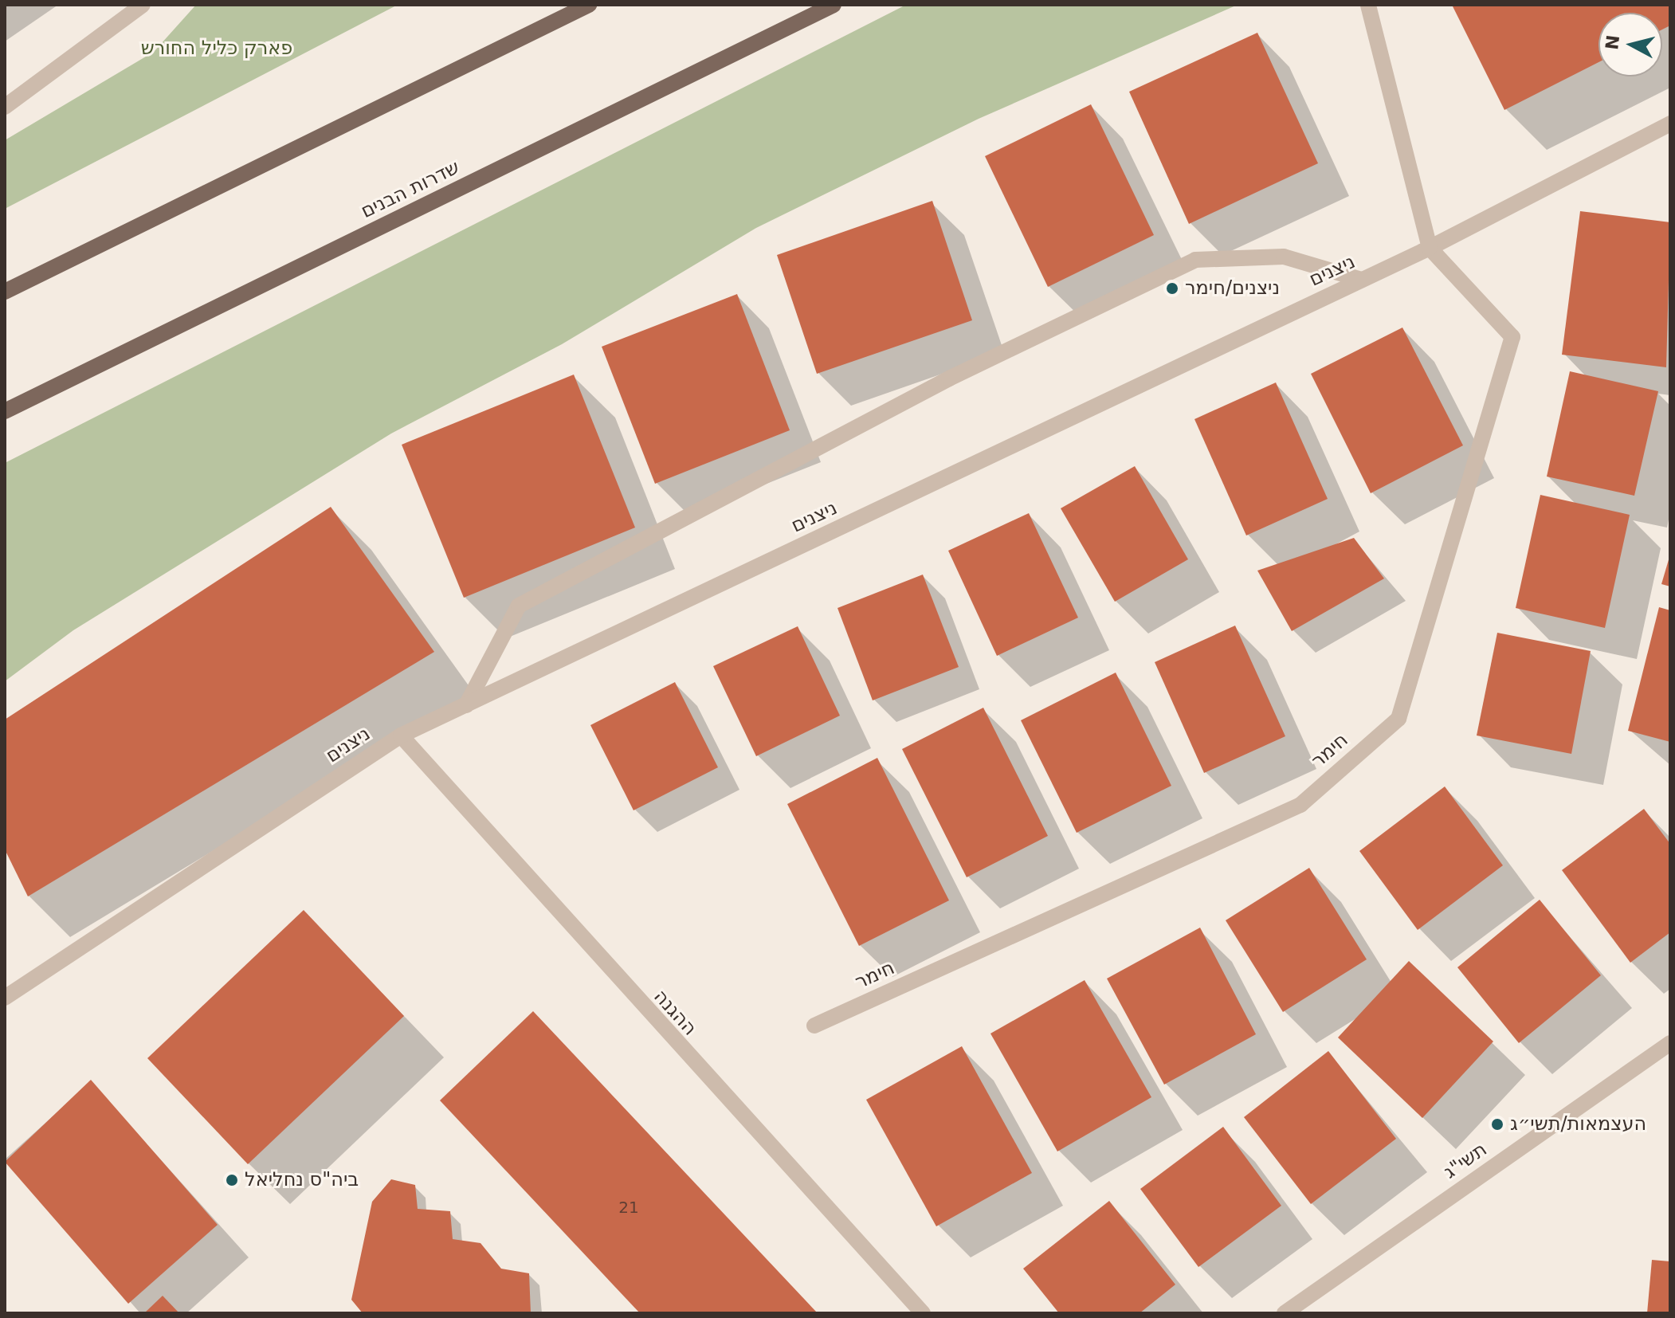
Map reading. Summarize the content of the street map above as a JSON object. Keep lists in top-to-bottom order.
{
  "streets": {
    "main road": ["שדרות הבנים"],
    "street": [
      "ניצנים",
      "חימר",
      "ההגנה",
      "תשי\"ג"
    ]
  },
  "crossings": [
    ["ניצנים", "חימר"],
    ["ניצנים", "ההגנה"]
  ],
  "parks": ["פארק כליל החורש"],
  "places": ["ניצנים/חימר", "העצמאות/תשי״ג", "ביה\"ס נחליאל"],
  "house_numbers": ["21"],
  "north": "left"
}
